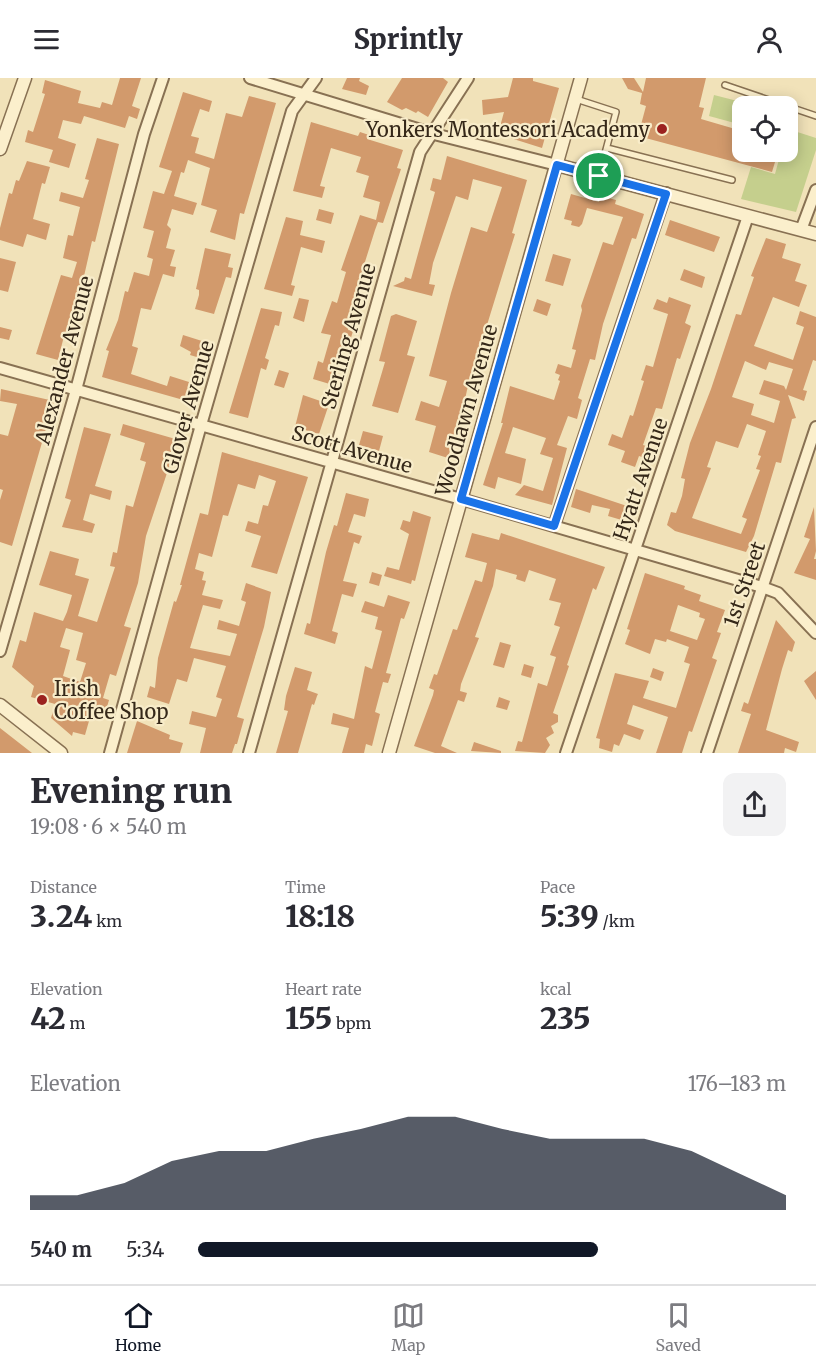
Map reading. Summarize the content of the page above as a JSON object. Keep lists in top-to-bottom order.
{
  "streets": {
    "street": [
      "Sterling Avenue",
      "Alexander Avenue",
      "Glover Avenue",
      "Woodlawn Avenue",
      "Scott Avenue",
      "Hyatt Avenue",
      "1st Street"
    ]
  },
  "crossings": [
    ["Sterling Avenue", "Scott Avenue"],
    ["Alexander Avenue", "Scott Avenue"],
    ["Glover Avenue", "Scott Avenue"],
    ["Woodlawn Avenue", "Scott Avenue"],
    ["Scott Avenue", "Hyatt Avenue"],
    ["Scott Avenue", "1st Street"]
  ],
  "places": ["Yonkers Montessori Academy", "Irish Coffee Shop"],
  "page": {
    "header": "Sprintly",
    "heading": ["Evening run", "19:08 · 6 × 540 m"],
    "stats": [
      ["Distance", "3.24 km"],
      ["Time", "18:18"],
      ["Pace", "5:39 /km"],
      ["Elevation", "42 m"],
      ["Heart rate", "155 bpm"],
      ["kcal", "235"]
    ],
    "chart": ["Elevation", "176–183 m"],
    "list": [
      {
        "name": "540 m",
        "note": "5:34"
      }
    ],
    "tabs": ["Home", "Map", "Saved"]
  }
}
